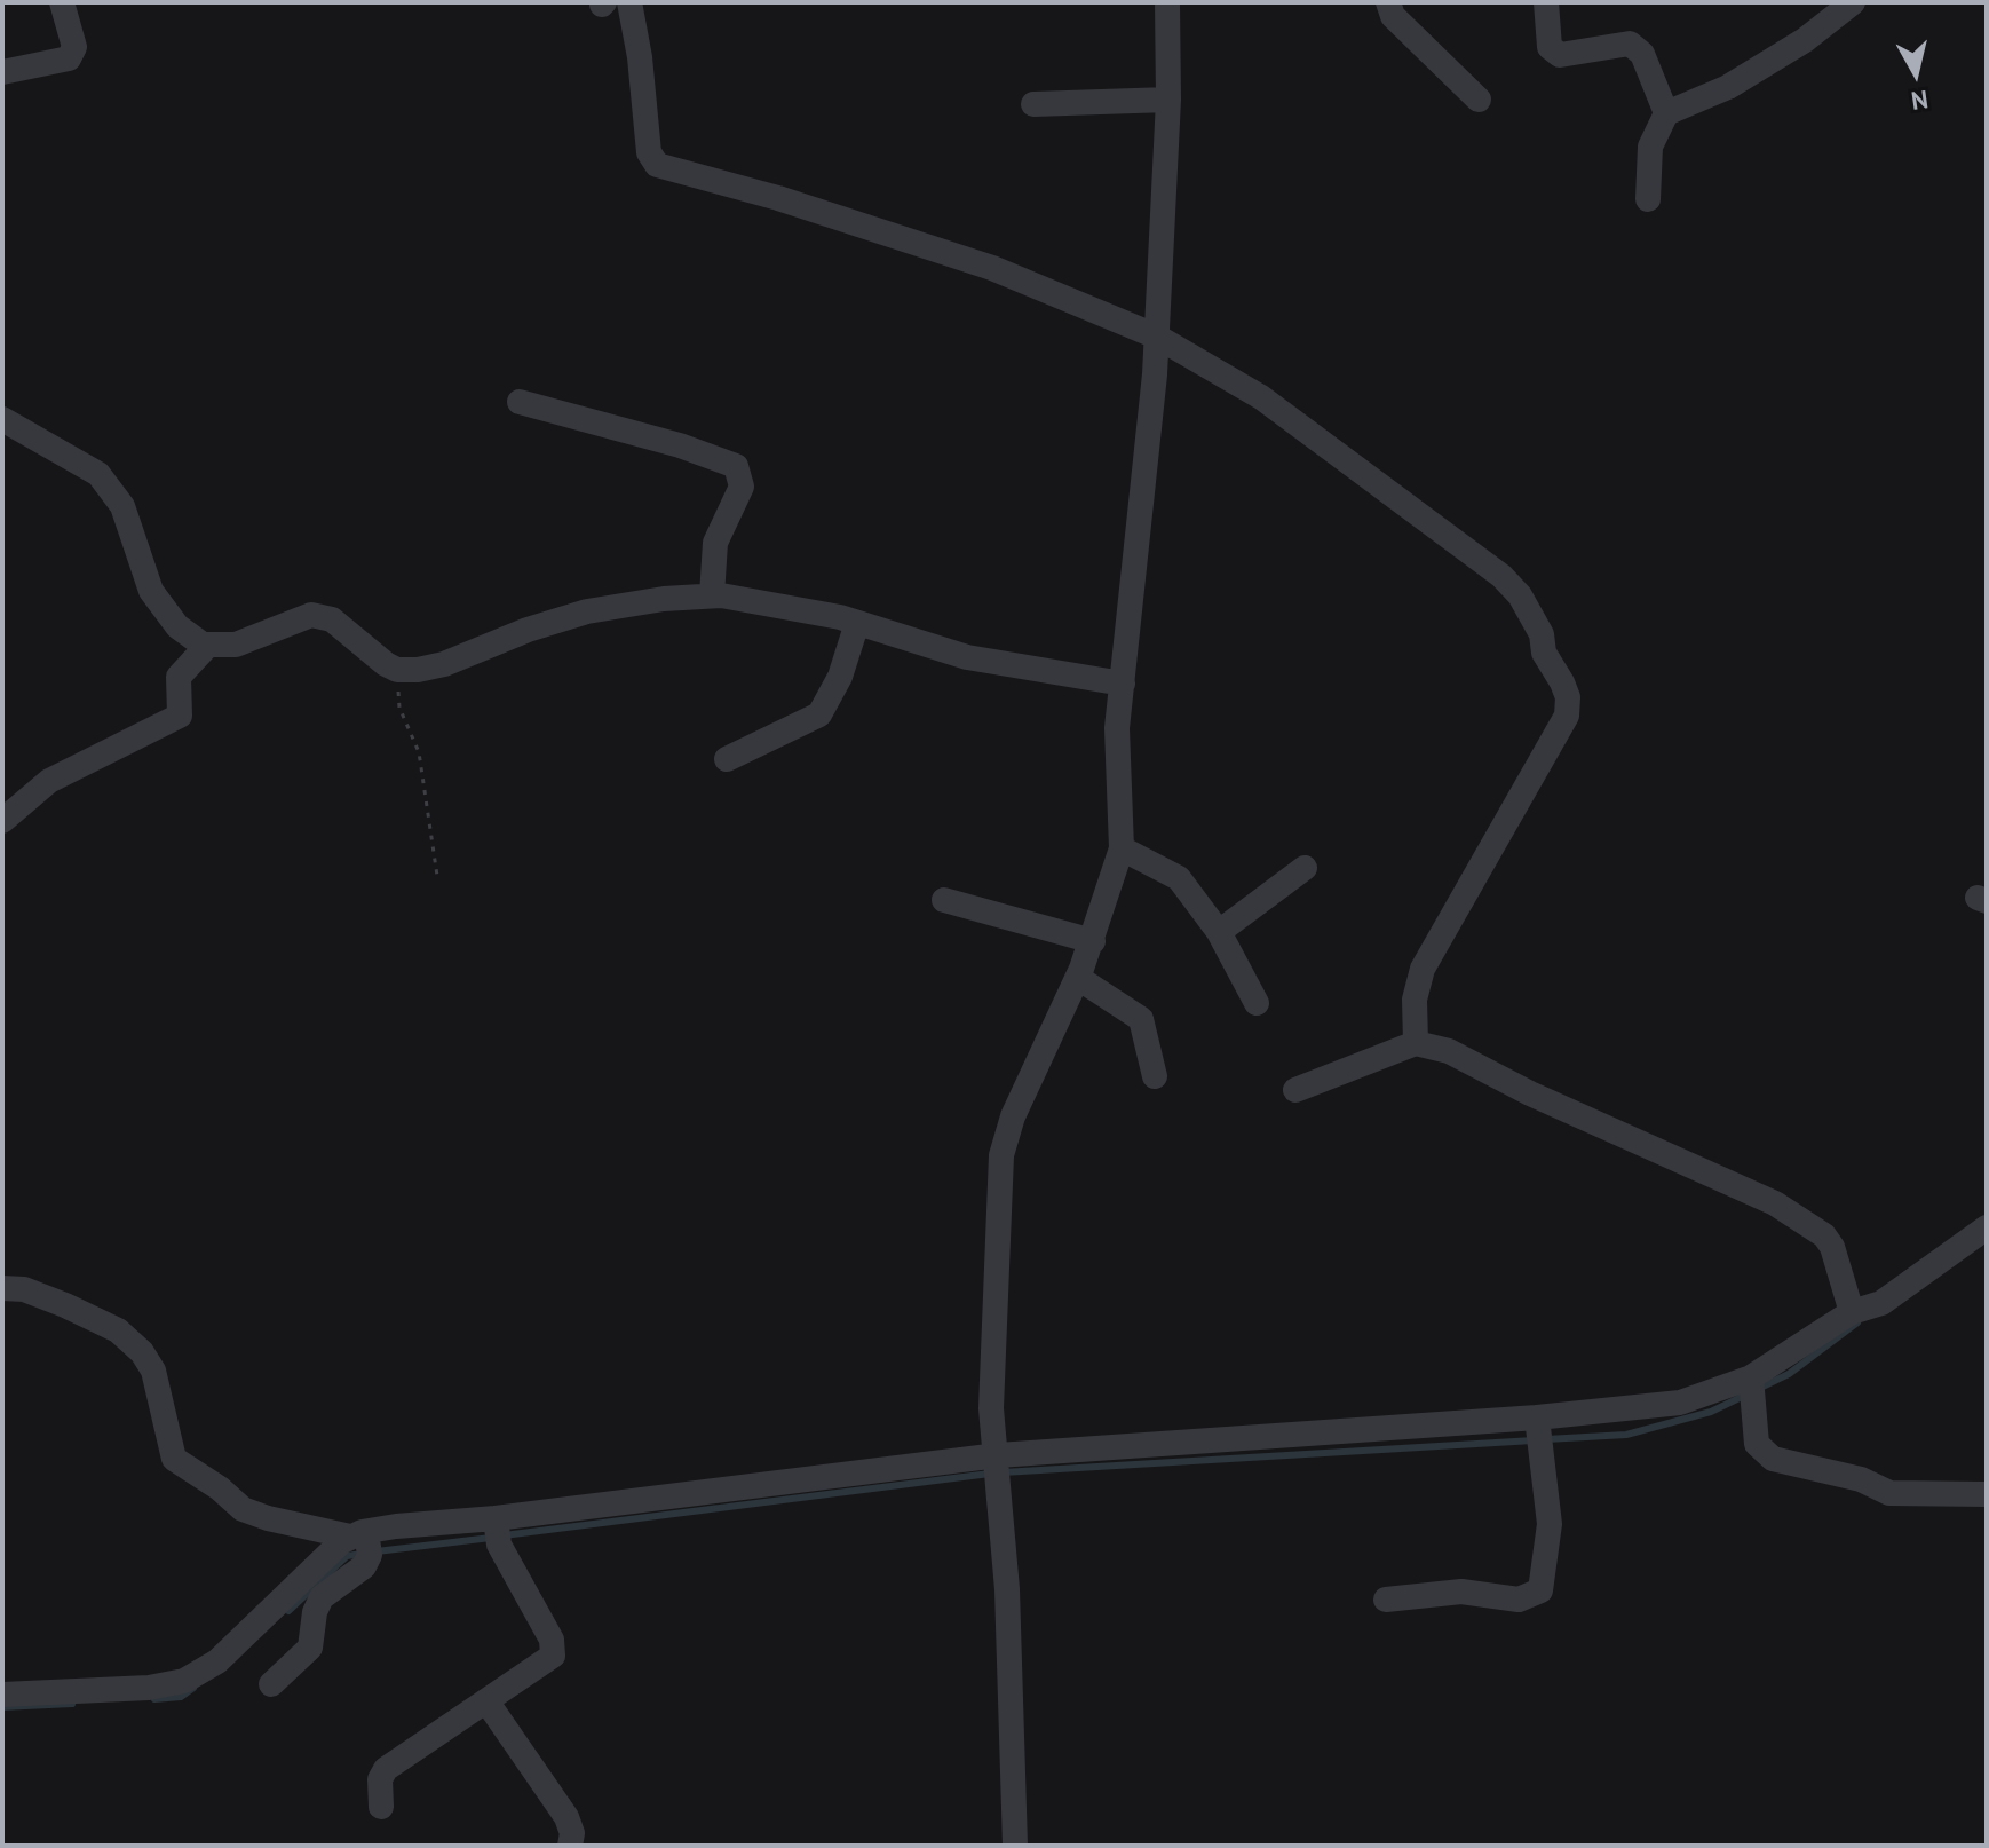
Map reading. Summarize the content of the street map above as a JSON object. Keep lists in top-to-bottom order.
{
  "north": "bottom"
}
